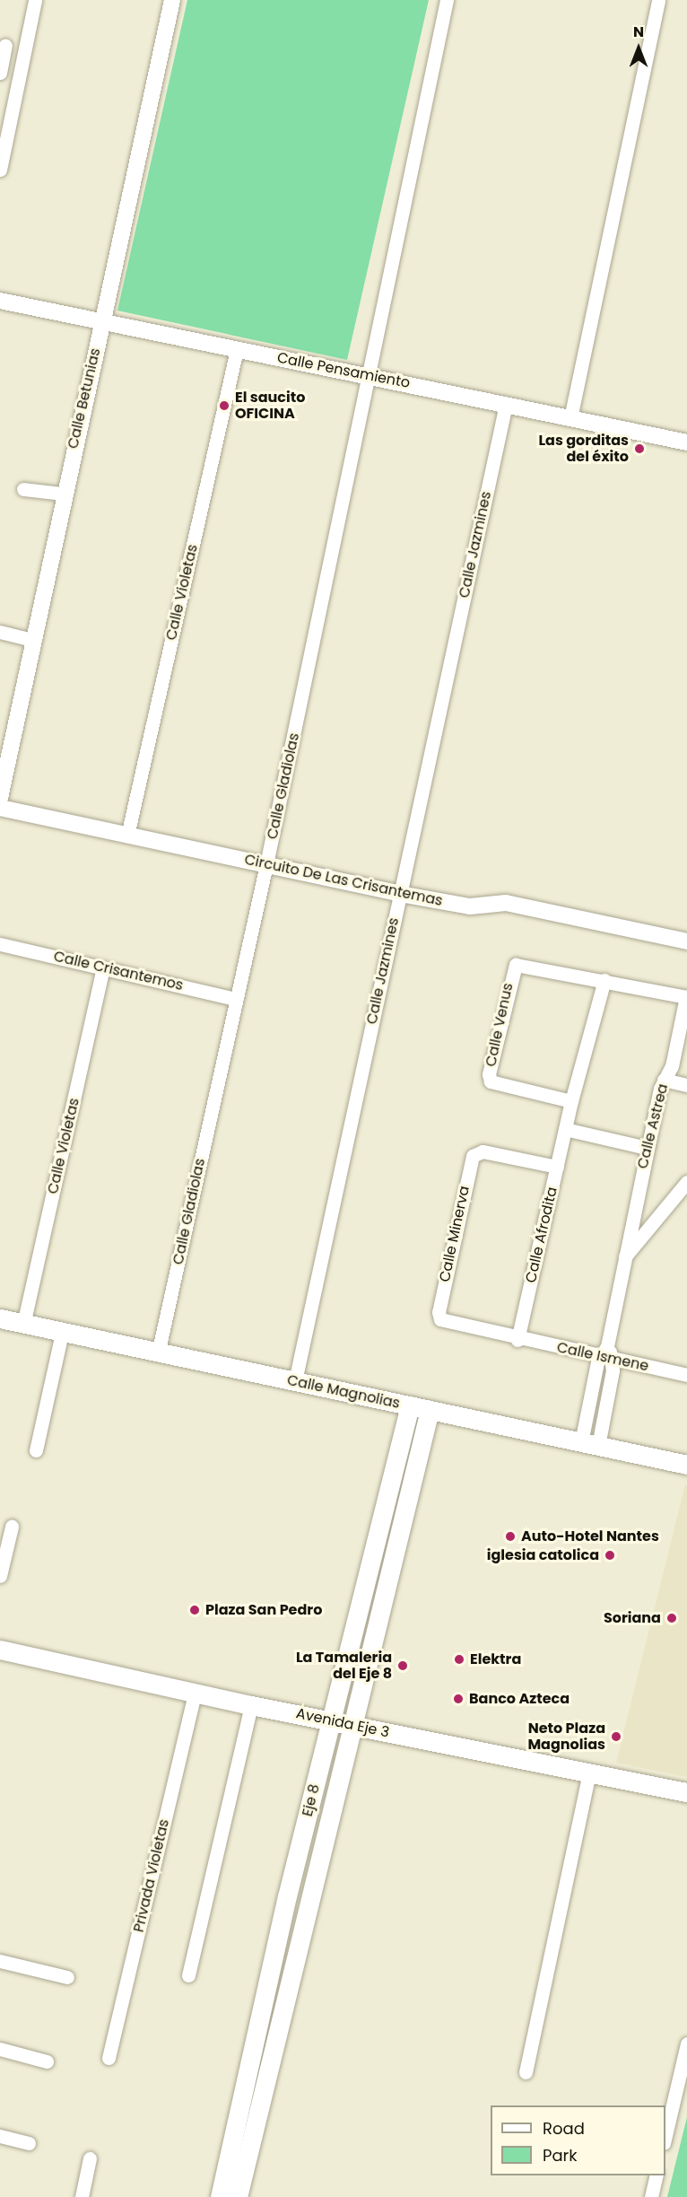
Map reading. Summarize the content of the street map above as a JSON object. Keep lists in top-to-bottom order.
{
  "streets": {
    "main road": ["Calle Magnolias", "Avenida Eje 3", "Eje 8"],
    "street": [
      "Calle Pensamiento",
      "Calle Betunias",
      "Calle Jazmines",
      "Calle Violetas",
      "Calle Gladiolas",
      "Circuito De Las Crisantemas",
      "Calle Crisantemos",
      "Calle Venus",
      "Calle Astrea",
      "Calle Minerva",
      "Calle Afrodita",
      "Calle Ismene",
      "Privada Violetas"
    ]
  },
  "crossings": [
    ["Calle Pensamiento", "Calle Betunias"],
    ["Calle Pensamiento", "Calle Jazmines"],
    ["Calle Pensamiento", "Calle Violetas"],
    ["Calle Pensamiento", "Calle Gladiolas"],
    ["Calle Jazmines", "Circuito De Las Crisantemas"],
    ["Calle Jazmines", "Calle Magnolias"],
    ["Calle Violetas", "Circuito De Las Crisantemas"],
    ["Calle Violetas", "Calle Crisantemos"],
    ["Calle Violetas", "Calle Magnolias"],
    ["Calle Gladiolas", "Circuito De Las Crisantemas"],
    ["Calle Gladiolas", "Calle Crisantemos"],
    ["Calle Gladiolas", "Calle Magnolias"],
    ["Calle Venus", "Calle Astrea"],
    ["Calle Venus", "Calle Afrodita"],
    ["Calle Astrea", "Calle Ismene"],
    ["Calle Astrea", "Calle Magnolias"],
    ["Calle Minerva", "Calle Afrodita"],
    ["Calle Minerva", "Calle Ismene"],
    ["Calle Afrodita", "Calle Ismene"],
    ["Calle Magnolias", "Eje 8"],
    ["Avenida Eje 3", "Eje 8"],
    ["Avenida Eje 3", "Privada Violetas"]
  ],
  "places": [
    "El saucito OFICINA",
    "Las gorditas del éxito",
    "Auto-Hotel Nantes",
    "iglesia catolica",
    "Plaza San Pedro",
    "Soriana",
    "Elektra",
    "La Tamaleria del Eje 8",
    "Banco Azteca",
    "Neto Plaza Magnolias"
  ],
  "legend": ["Road", "Park"],
  "north": "top"
}
